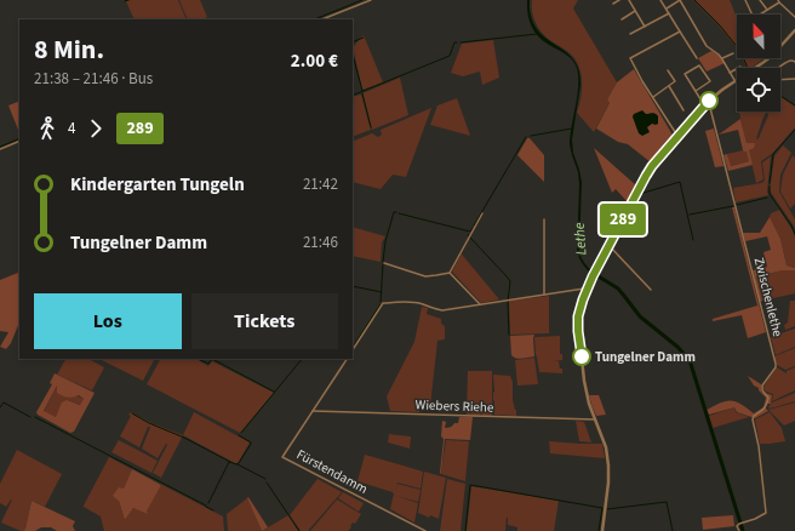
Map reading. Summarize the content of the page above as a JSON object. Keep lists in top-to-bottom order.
{
  "streets": {
    "street": ["Zwischenlethe", "Wiebers Riehe", "Fürstendamm"]
  },
  "crossings": [
    ["Wiebers Riehe", "Fürstendamm"]
  ],
  "water": ["Lethe"],
  "places": ["Tungelner Damm"],
  "lines": ["bus line 289"],
  "north": "top",
  "page": {
    "on_map": "289",
    "heading": ["8 Min.", "21:38 – 21:46 · Bus", "2.00 €"],
    "legs": ["4", "289"],
    "list": [
      {
        "name": "Kindergarten Tungeln",
        "value": "21:42"
      },
      {
        "name": "Tungelner Damm",
        "value": "21:46"
      }
    ],
    "buttons": ["Los", "Tickets"]
  }
}
